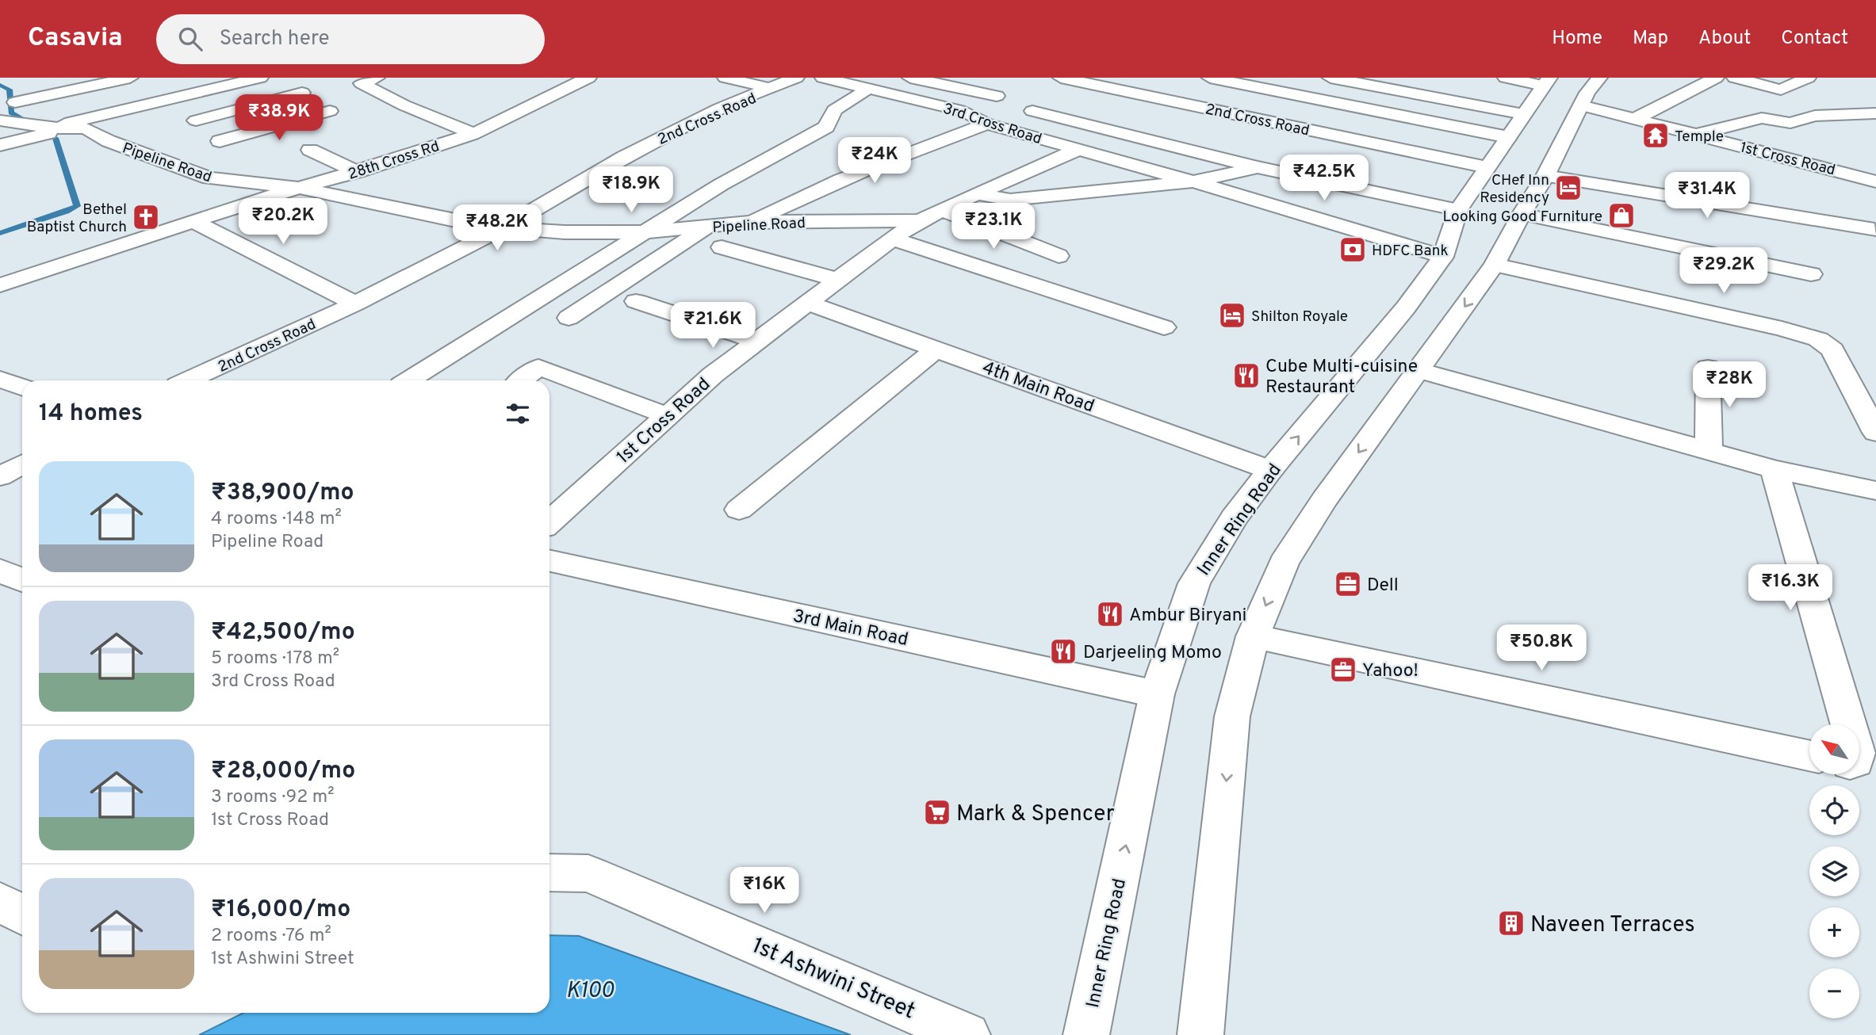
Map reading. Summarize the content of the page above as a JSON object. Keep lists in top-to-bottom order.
{
  "streets": {
    "street": [
      "2nd Cross Road",
      "3rd Cross Road",
      "1st Cross Road",
      "28th Cross Rd",
      "Pipeline Road",
      "4th Main Road",
      "Inner Ring Road",
      "3rd Main Road",
      "1st Ashwini Street"
    ]
  },
  "crossings": [
    ["2nd Cross Road", "Pipeline Road"],
    ["2nd Cross Road", "Inner Ring Road"],
    ["3rd Cross Road", "Pipeline Road"],
    ["3rd Cross Road", "Inner Ring Road"],
    ["1st Cross Road", "Pipeline Road"],
    ["1st Cross Road", "4th Main Road"],
    ["28th Cross Rd", "Pipeline Road"],
    ["4th Main Road", "Inner Ring Road"],
    ["Inner Ring Road", "3rd Main Road"]
  ],
  "water": ["K100"],
  "places": {
    "temple": ["Temple"],
    "hotel": ["CHef Inn Residency", "Shilton Royale"],
    "shop": ["Looking Good Furniture"],
    "church": ["Bethel Baptist Church"],
    "bank": ["HDFC Bank"],
    "restaurant": ["Cube Multi-cuisine Restaurant", "Ambur Biryani", "Darjeeling Momo"],
    "office": ["Dell", "Yahoo!"],
    "supermarket": ["Mark & Spencer"],
    "building": ["Naveen Terraces"]
  },
  "north": "top left",
  "page": {
    "header": "Casavia",
    "search": "Search here",
    "nav": [
      "Home",
      "Map",
      "About",
      "Contact"
    ],
    "price": [
      "₹38.9K",
      "₹24K",
      "₹42.5K",
      "₹18.9K",
      "₹31.4K",
      "₹20.2K",
      "₹23.1K",
      "₹48.2K",
      "₹29.2K",
      "₹21.6K",
      "₹28K",
      "₹16.3K",
      "₹50.8K",
      "₹16K"
    ],
    "heading": "14 homes",
    "list": [
      {
        "name": "₹38,900/mo",
        "note": "4 rooms · 148 m² · Pipeline Road"
      },
      {
        "name": "₹42,500/mo",
        "note": "5 rooms · 178 m² · 3rd Cross Road"
      },
      {
        "name": "₹28,000/mo",
        "note": "3 rooms · 92 m² · 1st Cross Road"
      },
      {
        "name": "₹16,000/mo",
        "note": "2 rooms · 76 m² · 1st Ashwini Street"
      }
    ],
    "map_buttons": ["+", "−"]
  }
}
